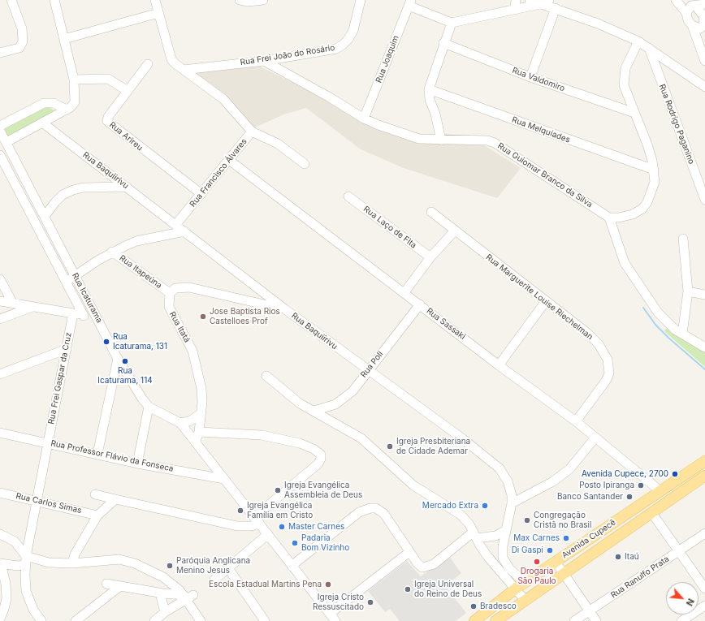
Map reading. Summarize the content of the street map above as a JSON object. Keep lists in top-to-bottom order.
{
  "streets": {
    "main road": ["Avenida Cupecê"],
    "street": [
      "Rua Frei João do Rosário",
      "Rua Joaquim",
      "Rua Valdomiro",
      "Rua Rodrigo Paganino",
      "Rua Melquíades",
      "Rua Arireu",
      "Rua Baquiirivu",
      "Rua Francisco Álvares",
      "Rua Guiomar Branco da Silva",
      "Rua Laço de Fita",
      "Rua Itapeúna",
      "Rua Marguerite Louise Riechelman",
      "Rua Icaturama",
      "Rua Sassaki",
      "Rua Itatá",
      "Rua Poli",
      "Rua Frei Gaspar da Cruz",
      "Rua Professor Flávio da Fonseca",
      "Rua Carlos Simas",
      "Rua Ranulfo Prata"
    ]
  },
  "crossings": [
    ["Rua Frei João do Rosário", "Rua Francisco Álvares"],
    ["Rua Frei João do Rosário", "Rua Guiomar Branco da Silva"],
    ["Rua Joaquim", "Rua Guiomar Branco da Silva"],
    ["Rua Arireu", "Rua Francisco Álvares"],
    ["Rua Baquiirivu", "Rua Francisco Álvares"],
    ["Rua Baquiirivu", "Rua Poli"],
    ["Rua Baquiirivu", "Avenida Cupecê"],
    ["Rua Francisco Álvares", "Rua Sassaki"],
    ["Rua Itapeúna", "Rua Itatá"],
    ["Rua Marguerite Louise Riechelman", "Rua Sassaki"],
    ["Rua Sassaki", "Rua Poli"],
    ["Rua Sassaki", "Avenida Cupecê"],
    ["Rua Frei Gaspar da Cruz", "Rua Professor Flávio da Fonseca"],
    ["Rua Frei Gaspar da Cruz", "Rua Carlos Simas"]
  ],
  "places": [
    "Jose Baptista Rios Castelloes Prof",
    "Rua Icaturama, 131",
    "Rua Icaturama, 114",
    "Igreja Presbiteriana de Cidade Ademar",
    "Avenida Cupece, 2700",
    "Posto Ipiranga",
    "Igreja Evangélica Assembleia de Deus",
    "Banco Santander",
    "Mercado Extra",
    "Igreja Evangélica Família em Cristo",
    "Congregação Cristã no Brasil",
    "Master Carnes",
    "Max Carnes",
    "Padaria Bom Vizinho",
    "Di Gaspi",
    "Itaú",
    "Drogaria São Paulo",
    "Paróquia Anglicana Menino Jesus",
    "Escola Estadual Martins Pena",
    "Igreja Universal do Reino de Deus",
    "Igreja Cristo Ressuscitado",
    "Bradesco"
  ],
  "north": "bottom right"
}
